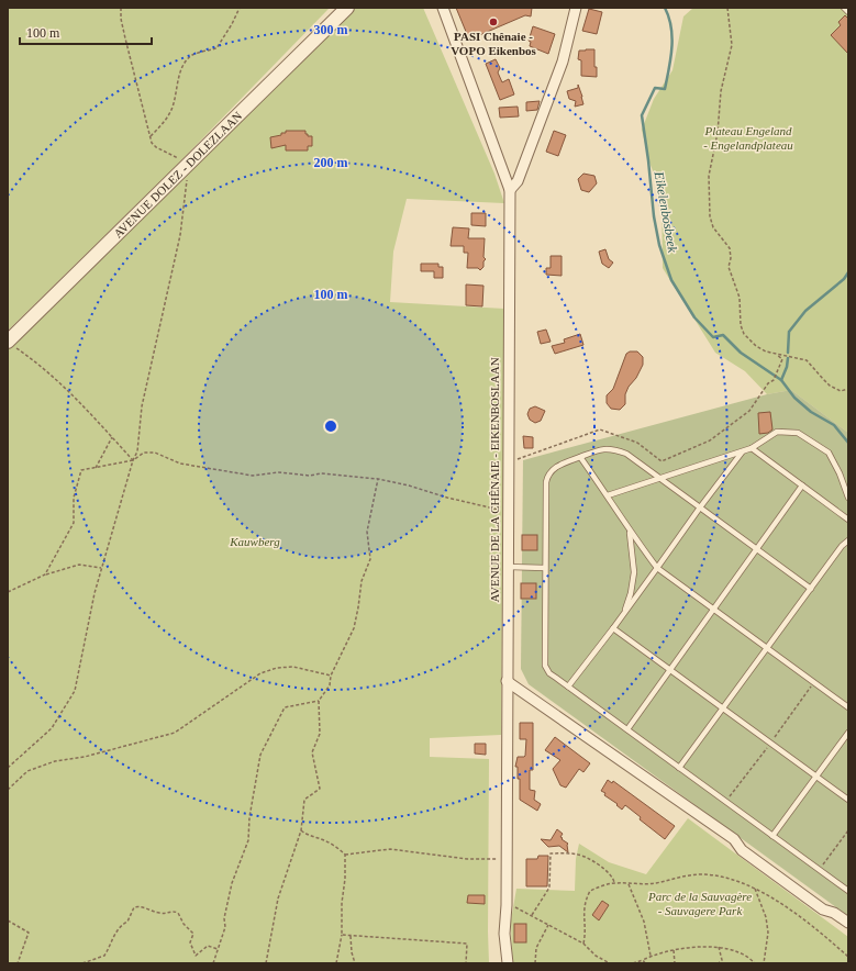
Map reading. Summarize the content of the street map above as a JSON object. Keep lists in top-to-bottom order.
{
  "streets": {
    "street": ["AVENUE DOLEZ - DOLEZLAAN", "AVENUE DE LA CHÊNAIE - EIKENBOSLAAN"]
  },
  "water": ["Eikelenbosbeek"],
  "parks": ["Plateau Engeland - Engelandplateau", "Kauwberg", "Parc de la Sauvagère - Sauvagere Park"],
  "places": ["PASI Chênaie - VOPO Eikenbos"],
  "scale_bar": "100 m",
  "rings": ["300 m", "200 m", "100 m"]
}
